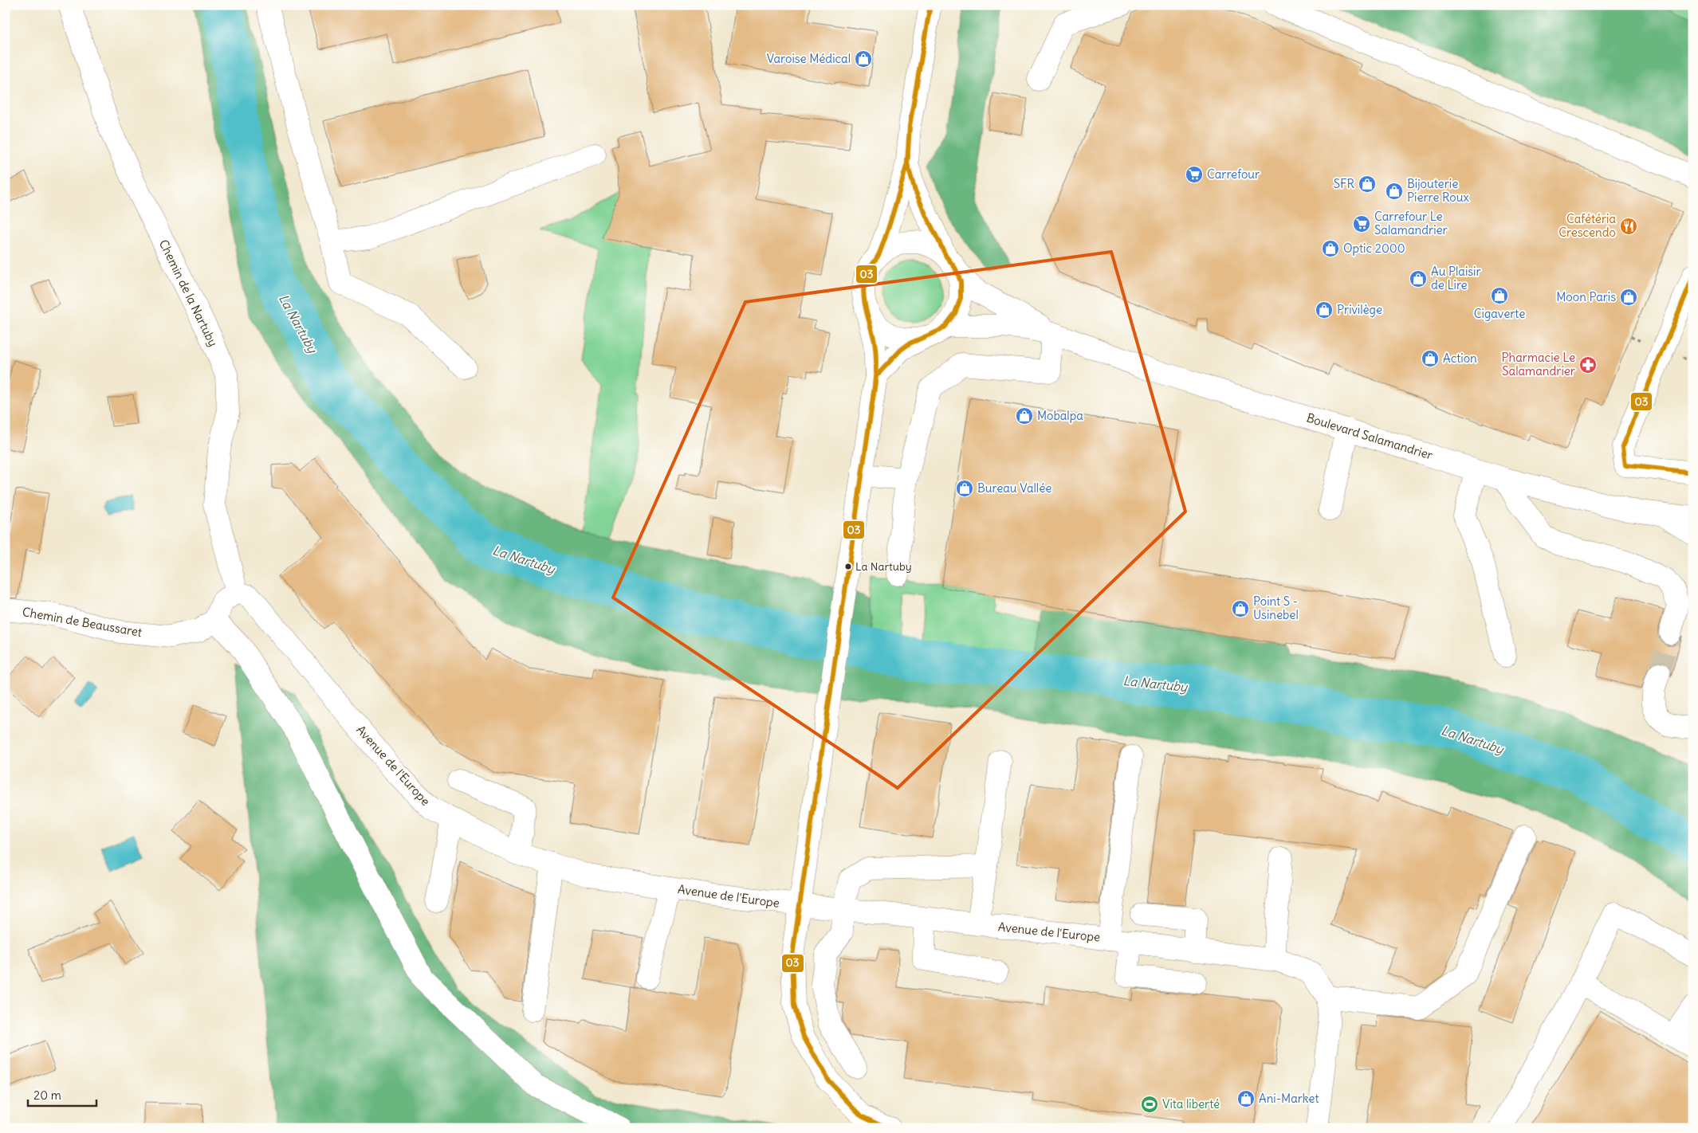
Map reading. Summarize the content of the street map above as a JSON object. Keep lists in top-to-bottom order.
{
  "streets": {
    "street": [
      "Chemin de la Nartuby",
      "Boulevard Salamandrier",
      "Chemin de Beaussaret",
      "Avenue de l'Europe"
    ]
  },
  "crossings": [
    ["Chemin de la Nartuby", "Avenue de l'Europe"]
  ],
  "water": ["La Nartuby"],
  "places": {
    "shop": [
      "Varoise Médical",
      "SFR",
      "Bijouterie Pierre Roux",
      "Optic 2000",
      "Au Plaisir de Lire",
      "Cigaverte",
      "Moon Paris",
      "Privilège",
      "Action",
      "Mobalpa",
      "Bureau Vallée",
      "Point S - Usinebel",
      "Ani-Market"
    ],
    "supermarket": ["Carrefour", "Carrefour Le Salamandrier"],
    "restaurant": ["Cafétéria Crescendo"],
    "pharmacy": ["Pharmacie Le Salamandrier"],
    "other": ["La Nartuby"],
    "sports": ["Vita liberté"]
  },
  "lines": ["transit line 03"],
  "scale_bar": "20 m"
}
